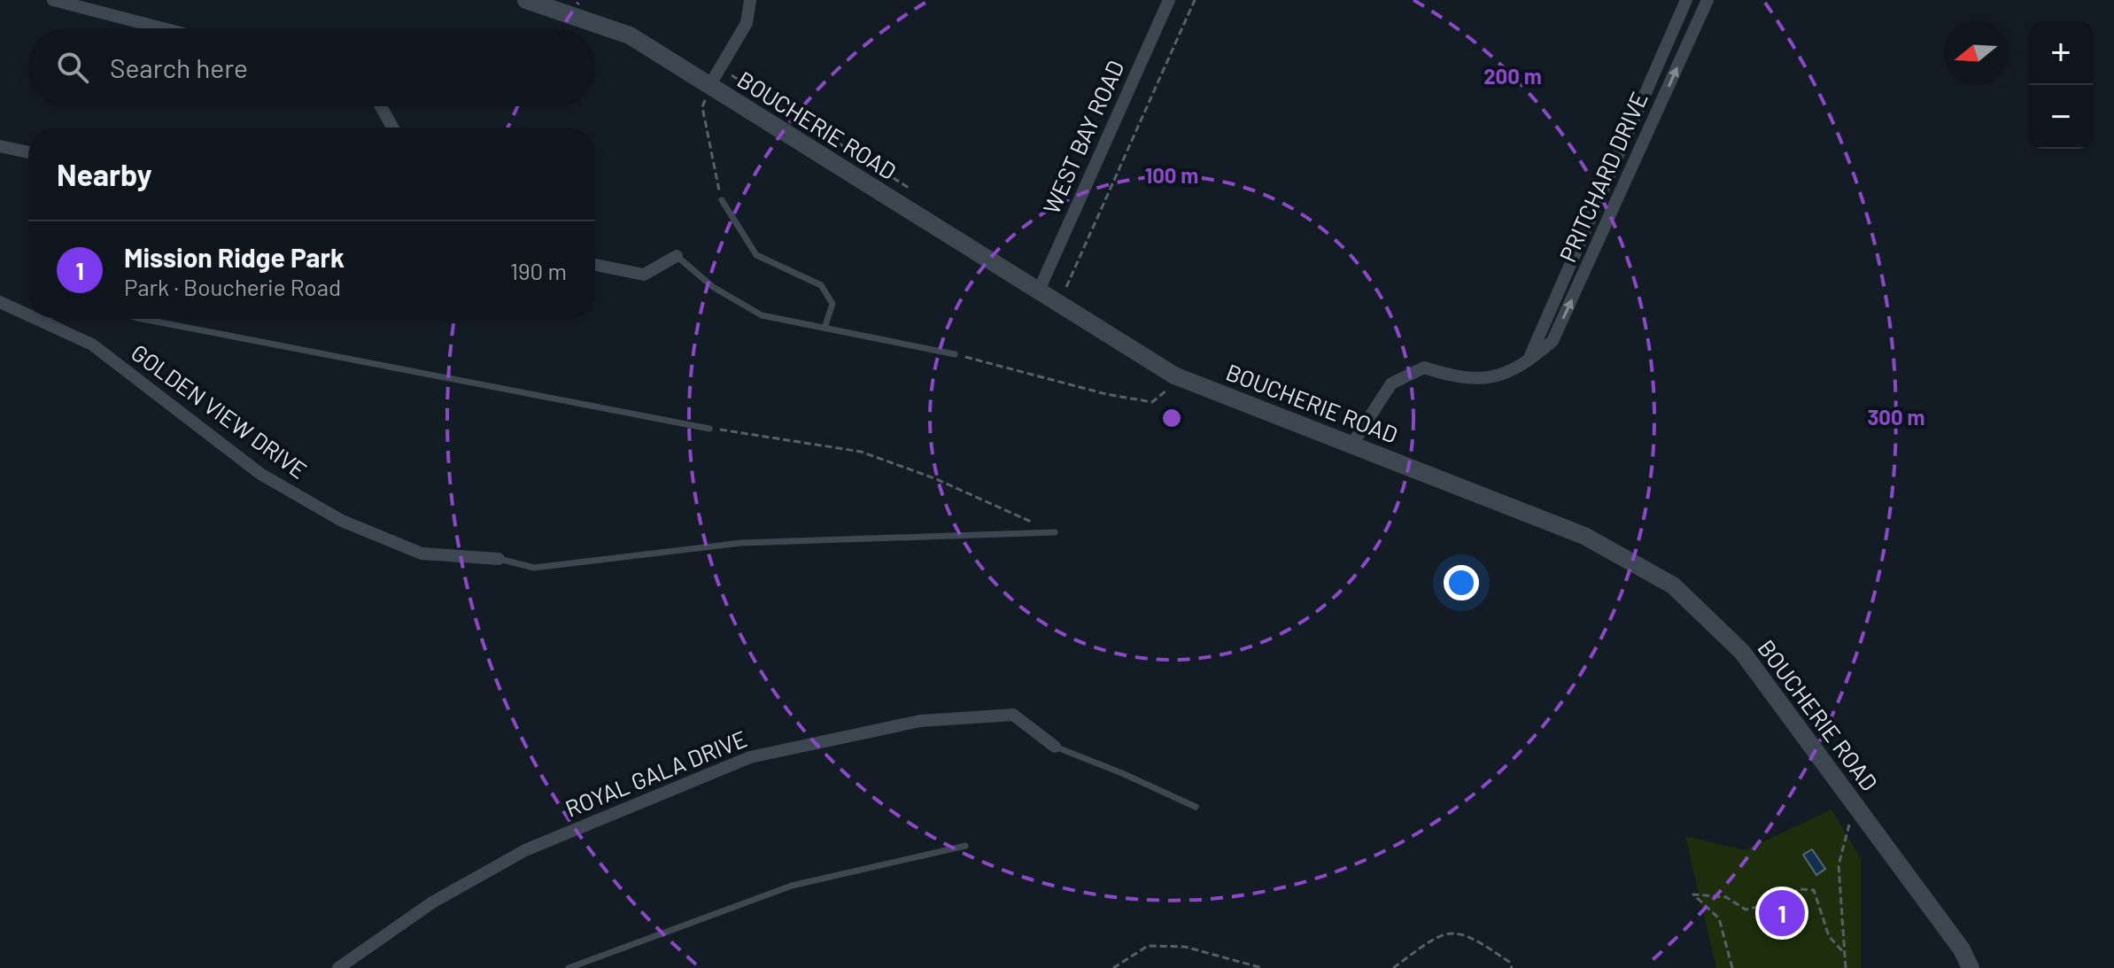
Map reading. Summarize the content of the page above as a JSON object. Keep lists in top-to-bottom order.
{
  "streets": {
    "main road": ["BOUCHERIE ROAD"],
    "street": [
      "WEST BAY ROAD",
      "PRITCHARD DRIVE",
      "GOLDEN VIEW DRIVE",
      "ROYAL GALA DRIVE"
    ]
  },
  "crossings": [
    ["BOUCHERIE ROAD", "WEST BAY ROAD"],
    ["BOUCHERIE ROAD", "PRITCHARD DRIVE"]
  ],
  "north": "left",
  "page": {
    "map_buttons": ["+", "−"],
    "search": "Search here",
    "heading": "Nearby",
    "list": [
      {
        "mark": "1",
        "name": "Mission Ridge Park",
        "note": "Park · Boucherie Road",
        "value": "190 m"
      }
    ],
    "pins": "1"
  },
  "rings": ["200 m", "100 m", "300 m"]
}
